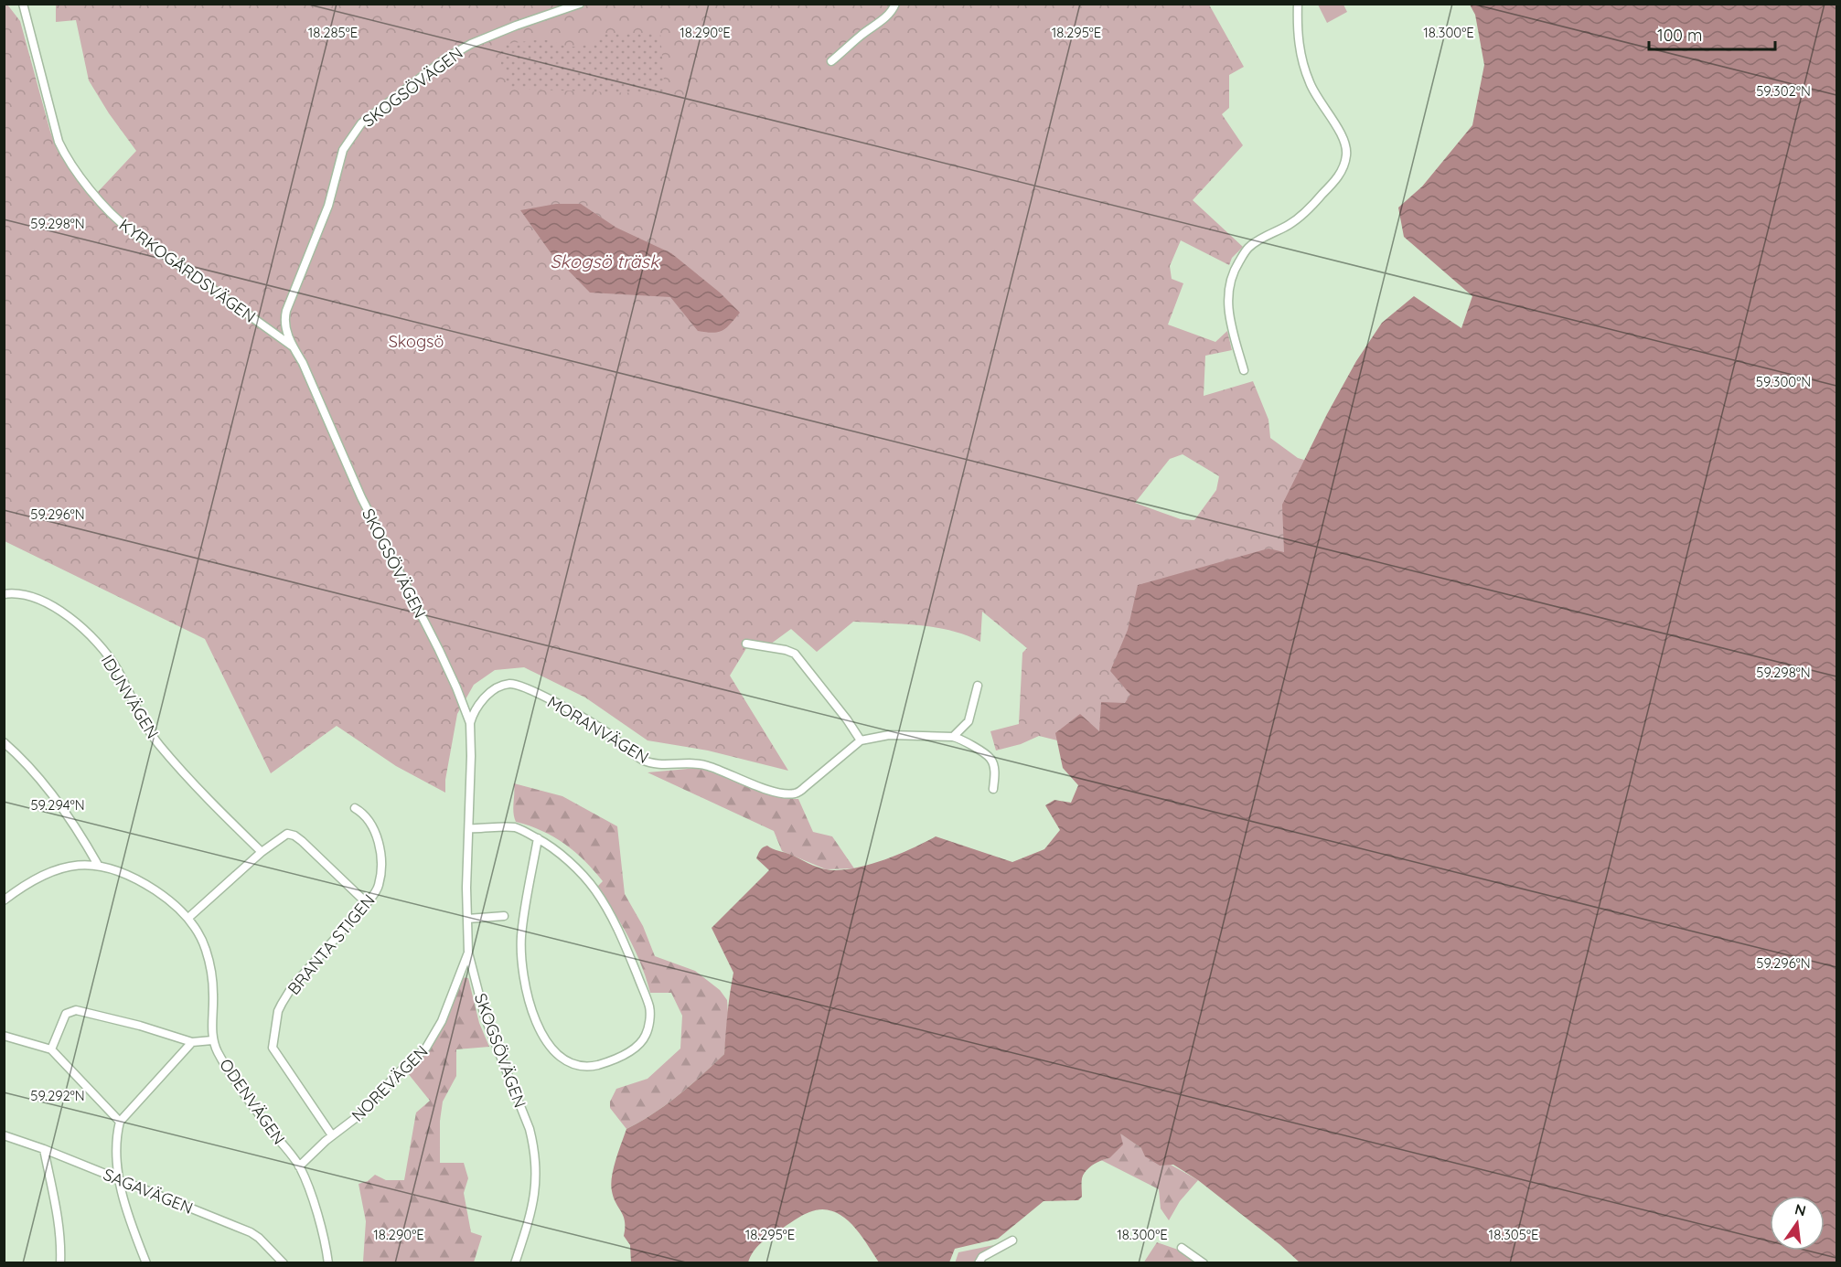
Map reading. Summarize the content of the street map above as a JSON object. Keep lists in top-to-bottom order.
{
  "streets": {
    "street": [
      "SKOGSÖVÄGEN",
      "KYRKOGÅRDSVÄGEN",
      "IDUNVÄGEN",
      "MORANVÄGEN",
      "BRANTA STIGEN",
      "NOREVÄGEN",
      "ODENVÄGEN",
      "SAGAVÄGEN"
    ]
  },
  "crossings": [
    ["SKOGSÖVÄGEN", "KYRKOGÅRDSVÄGEN"],
    ["SKOGSÖVÄGEN", "MORANVÄGEN"],
    ["SKOGSÖVÄGEN", "NOREVÄGEN"],
    ["BRANTA STIGEN", "NOREVÄGEN"],
    ["NOREVÄGEN", "ODENVÄGEN"]
  ],
  "water": ["Skogsö träsk"],
  "parks": ["Skogsö"],
  "scale_bar": "100 m",
  "north": "top",
  "coordinates": [
    "18.285°E",
    "18.290°E",
    "18.295°E",
    "18.300°E",
    "59.302°N",
    "59.298°N",
    "59.300°N",
    "59.296°N",
    "59.294°N",
    "59.292°N",
    "18.305°E"
  ]
}
